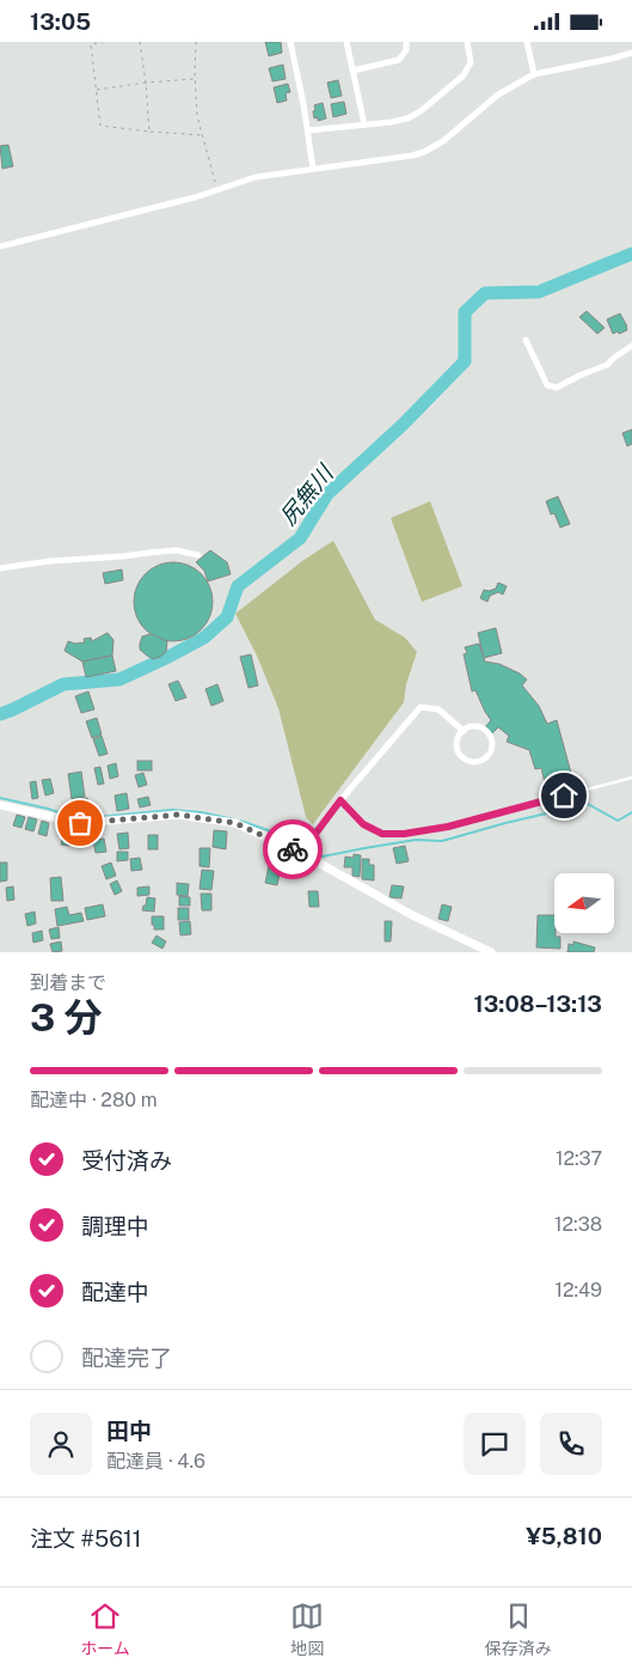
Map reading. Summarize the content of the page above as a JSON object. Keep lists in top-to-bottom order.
{
  "water": ["尻無川"],
  "north": "left",
  "page": {
    "status": "13:05",
    "heading": ["3 分", "到着まで", "13:08–13:13"],
    "panel": [
      "田中",
      "配達員 · 4.6",
      "注文 #5611",
      "¥5,810"
    ],
    "bar": "配達中 · 280 m",
    "list": [
      ["受付済み", "12:37"],
      ["調理中", "12:38"],
      ["配達中", "12:49"],
      "配達完了"
    ],
    "tabs": ["ホーム", "地図", "保存済み"]
  }
}
